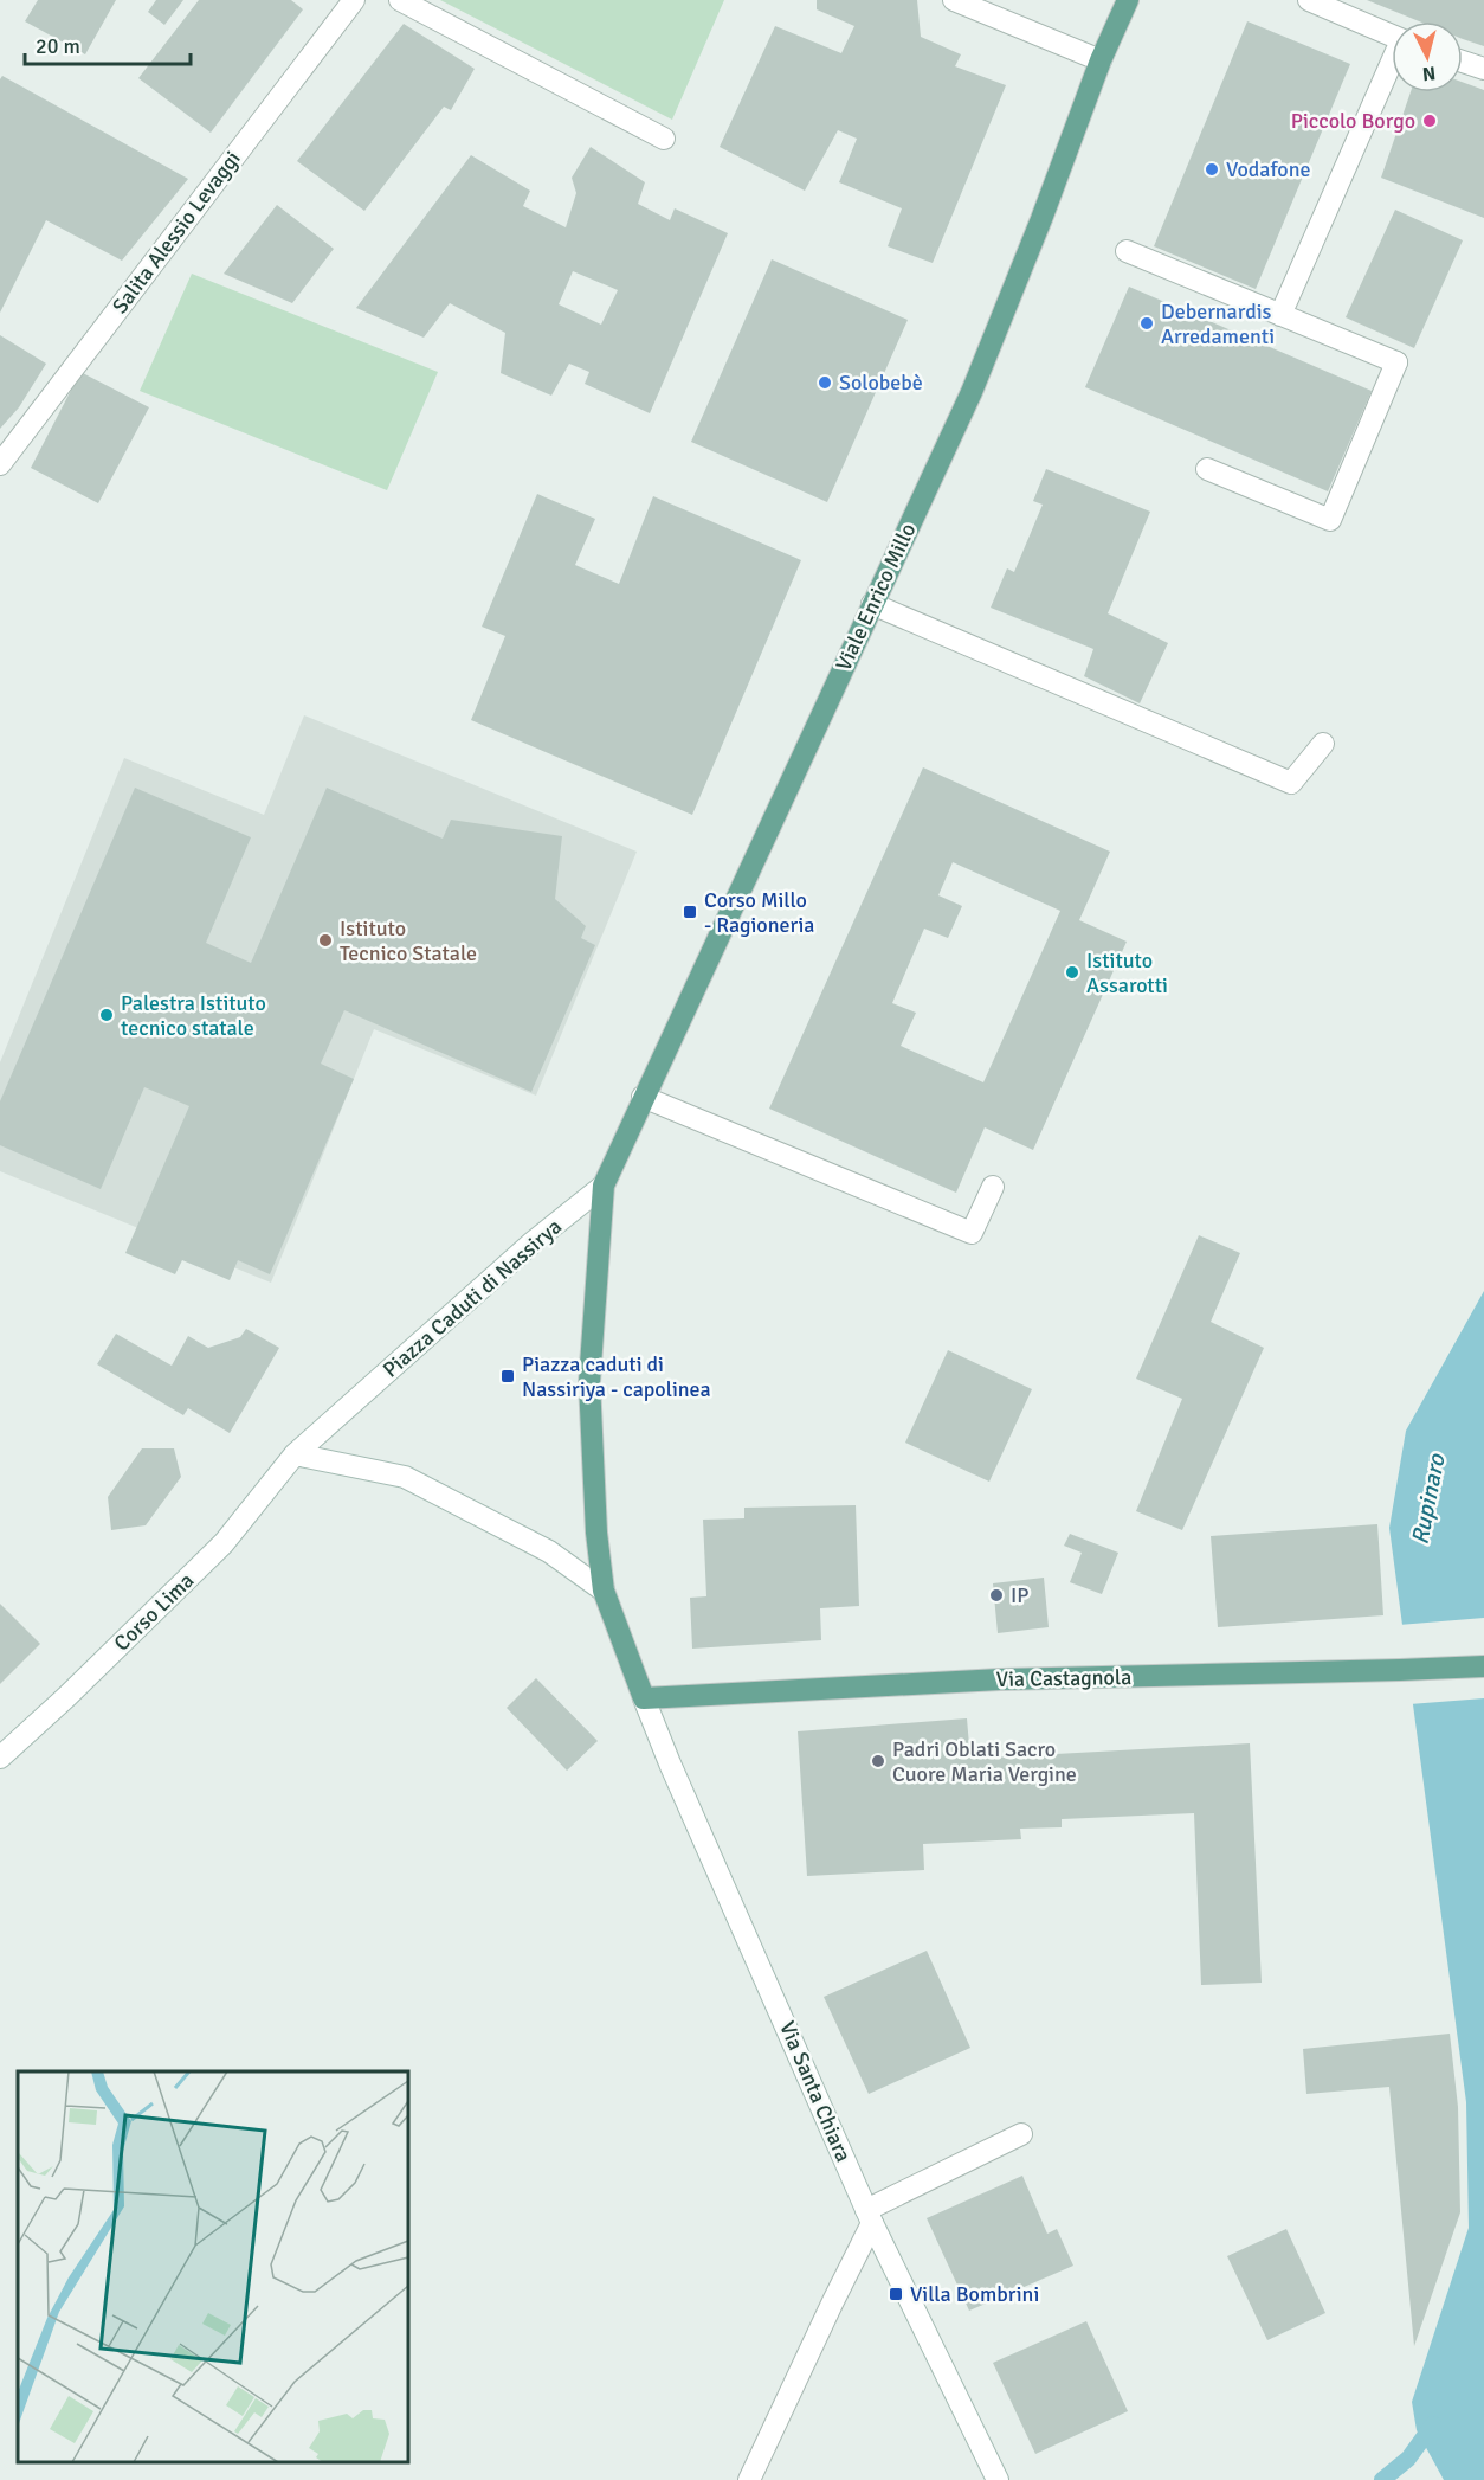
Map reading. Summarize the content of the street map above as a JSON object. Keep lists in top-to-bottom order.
{
  "streets": {
    "main road": ["Viale Enrico Millo", "Via Castagnola"],
    "street": [
      "Salita Alessio Levaggi",
      "Piazza Caduti di Nassirya",
      "Corso Lima",
      "Via Santa Chiara"
    ]
  },
  "crossings": [
    ["Viale Enrico Millo", "Piazza Caduti di Nassirya"],
    ["Piazza Caduti di Nassirya", "Corso Lima"],
    ["Via Castagnola", "Via Santa Chiara"]
  ],
  "water": ["Rupinaro"],
  "places": {
    "other": [
      "Piccolo Borgo",
      "Vodafone",
      "Debernardis Arredamenti",
      "Solobebè",
      "Istituto Tecnico Statale",
      "Istituto Assarotti",
      "Palestra Istituto tecnico statale",
      "IP",
      "Padri Oblati Sacro Cuore Maria Vergine"
    ],
    "transit": ["Corso Millo - Ragioneria", "Piazza caduti di Nassiriya - capolinea", "Villa Bombrini"]
  },
  "scale_bar": "20 m",
  "north": "bottom"
}
